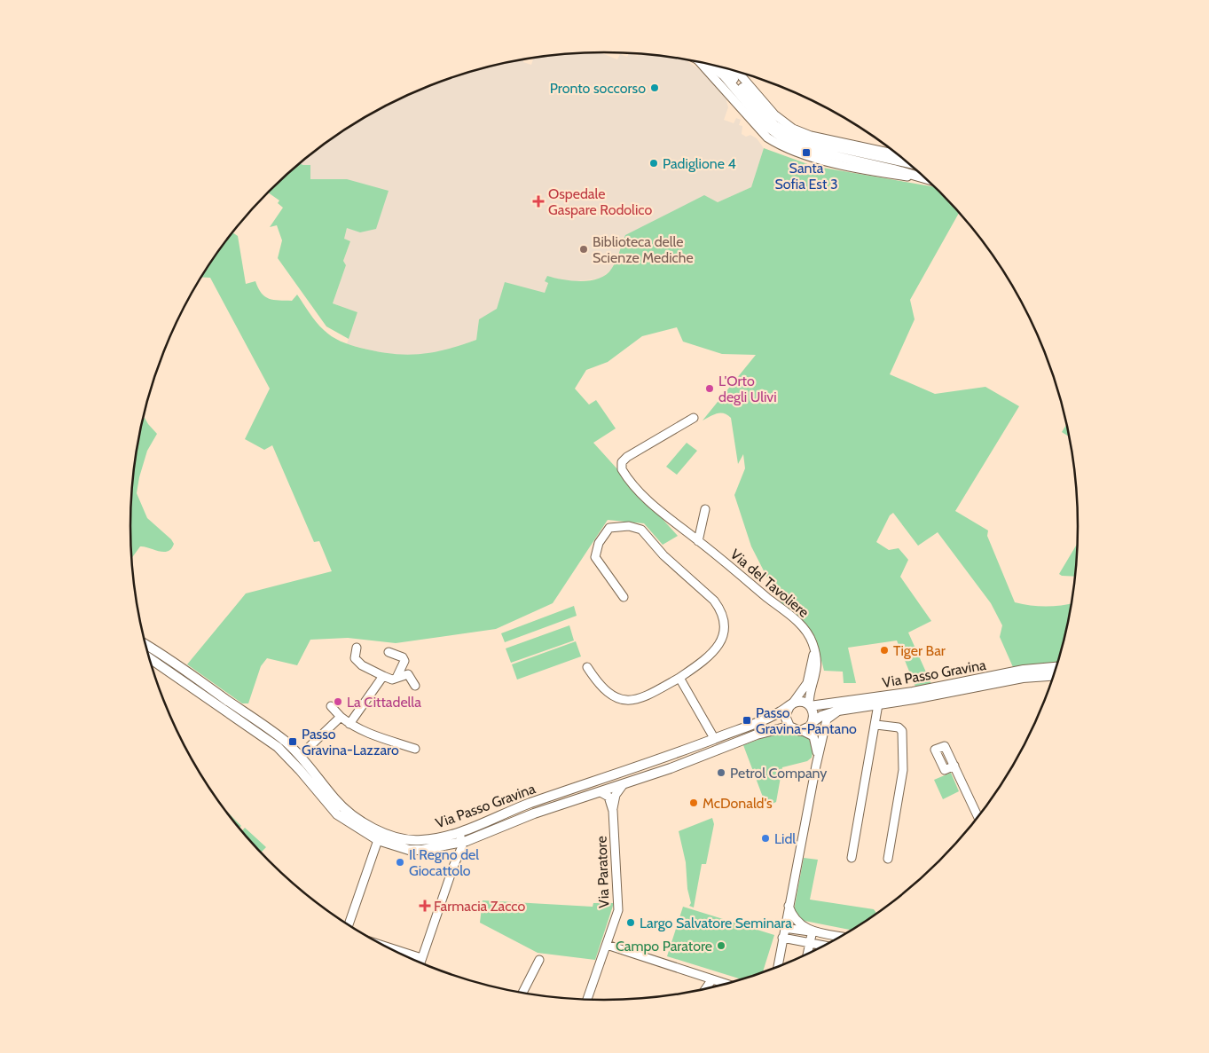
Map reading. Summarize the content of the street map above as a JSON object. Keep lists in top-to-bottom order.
{
  "streets": {
    "main road": ["Via Passo Gravina"],
    "street": ["Via del Tavoliere", "Via Paratore"]
  },
  "crossings": [
    ["Via Passo Gravina", "Via Paratore"]
  ],
  "places": {
    "other": [
      "Pronto soccorso",
      "Padiglione 4",
      "Biblioteca delle Scienze Mediche",
      "L'Orto degli Ulivi",
      "Tiger Bar",
      "La Cittadella",
      "Petrol Company",
      "McDonald's",
      "Lidl",
      "Il Regno del Giocattolo",
      "Largo Salvatore Seminara",
      "Campo Paratore"
    ],
    "transit": ["Santa Sofia Est 3", "Passo Gravina-Pantano", "Passo Gravina-Lazzaro"],
    "health": ["Ospedale Gaspare Rodolico", "Farmacia Zacco"]
  }
}
